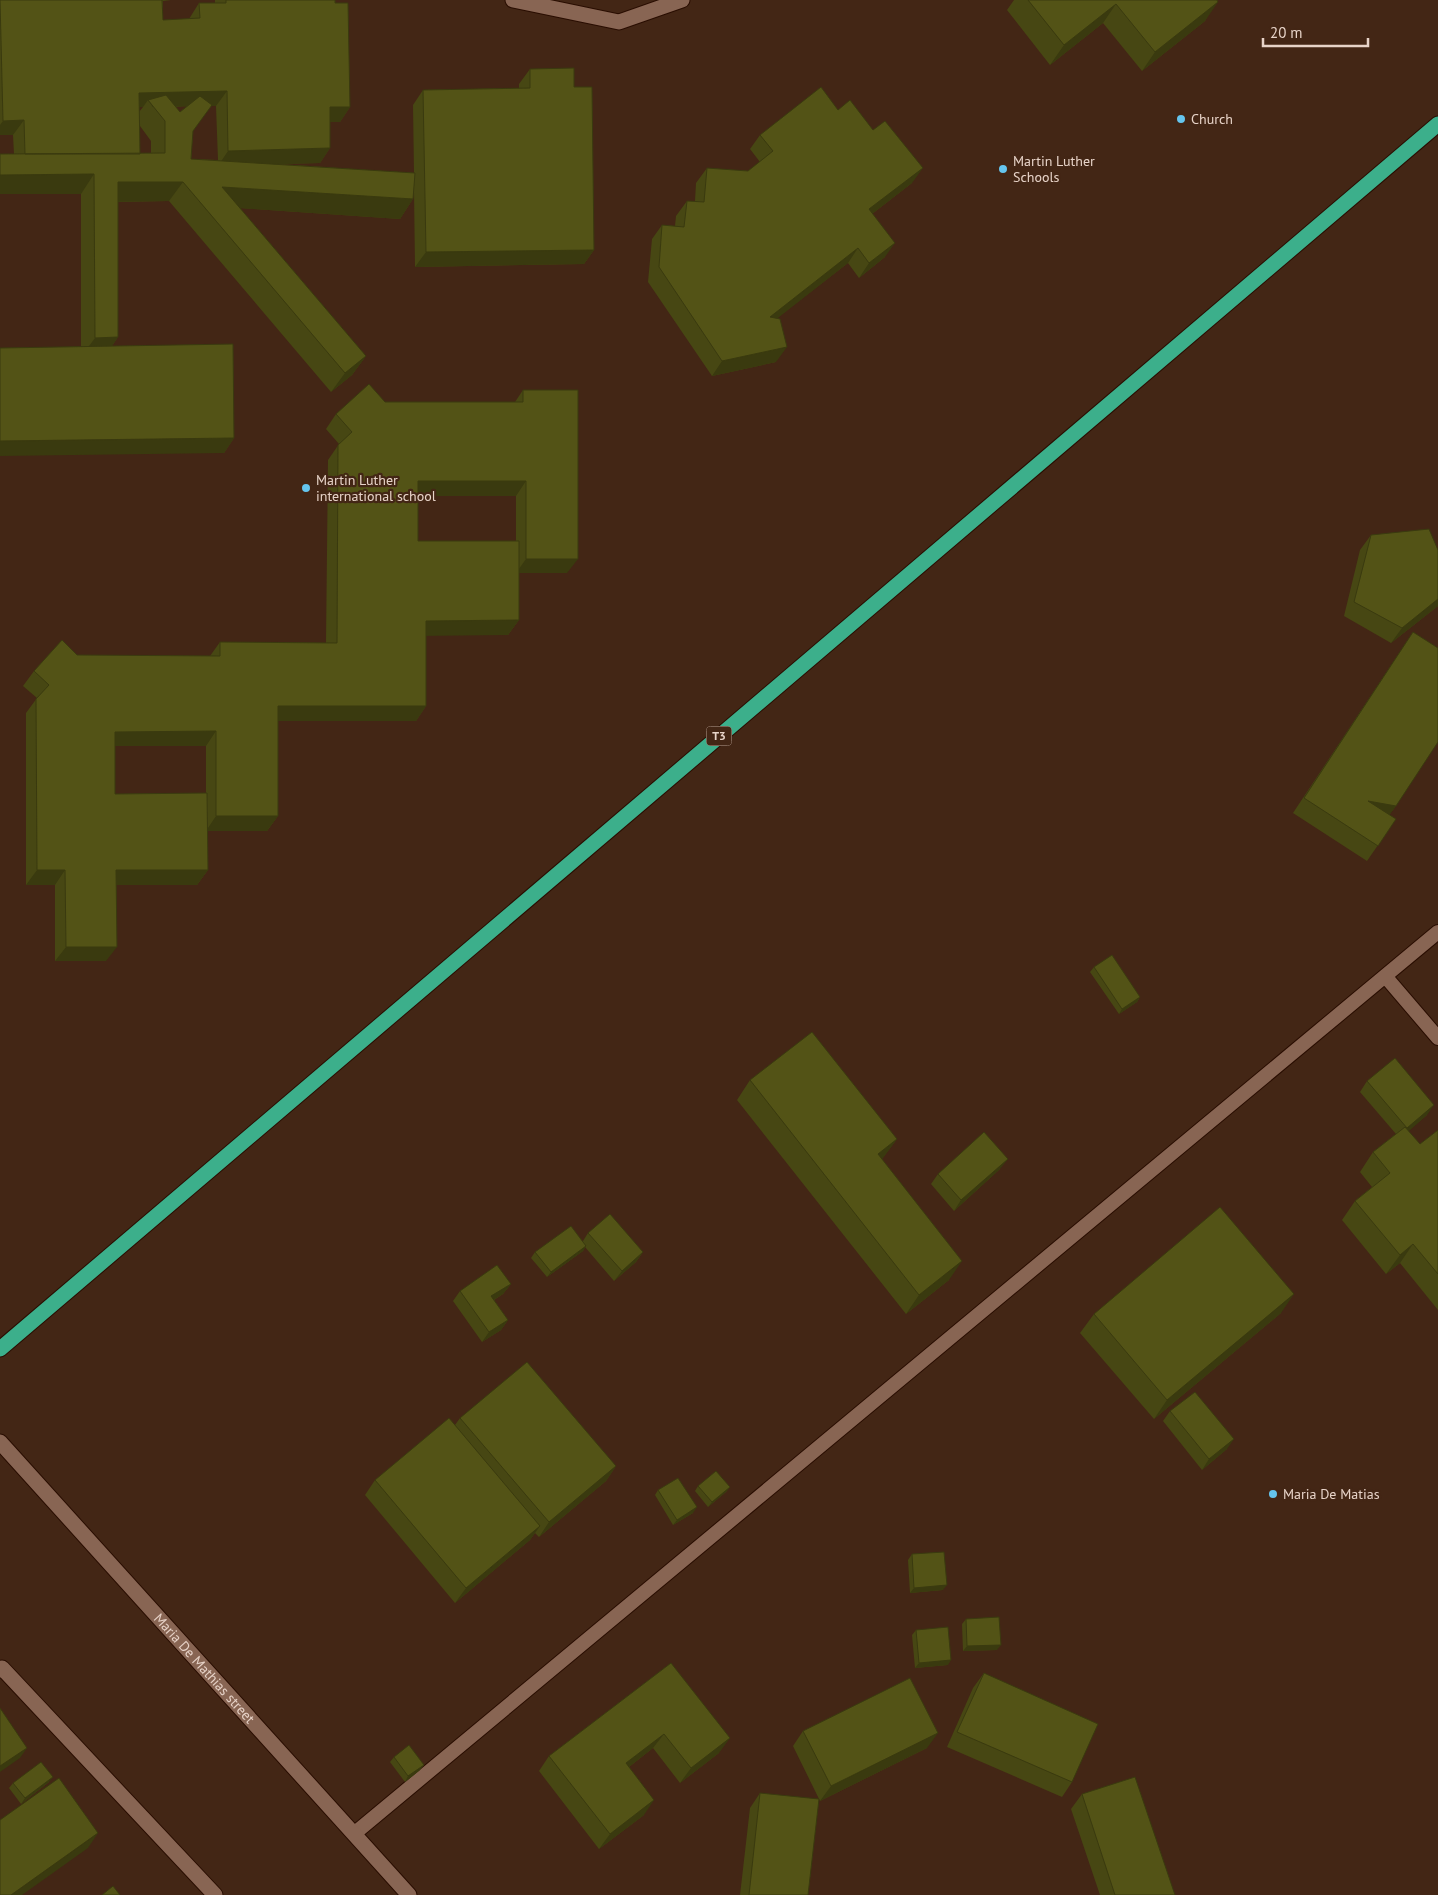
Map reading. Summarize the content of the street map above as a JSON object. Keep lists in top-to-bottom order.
{
  "streets": {
    "highway": ["T3"],
    "street": ["Maria De Mathias street"]
  },
  "places": [
    "Church",
    "Martin Luther Schools",
    "Martin Luther international school",
    "Maria De Matias"
  ],
  "scale_bar": "20 m"
}
